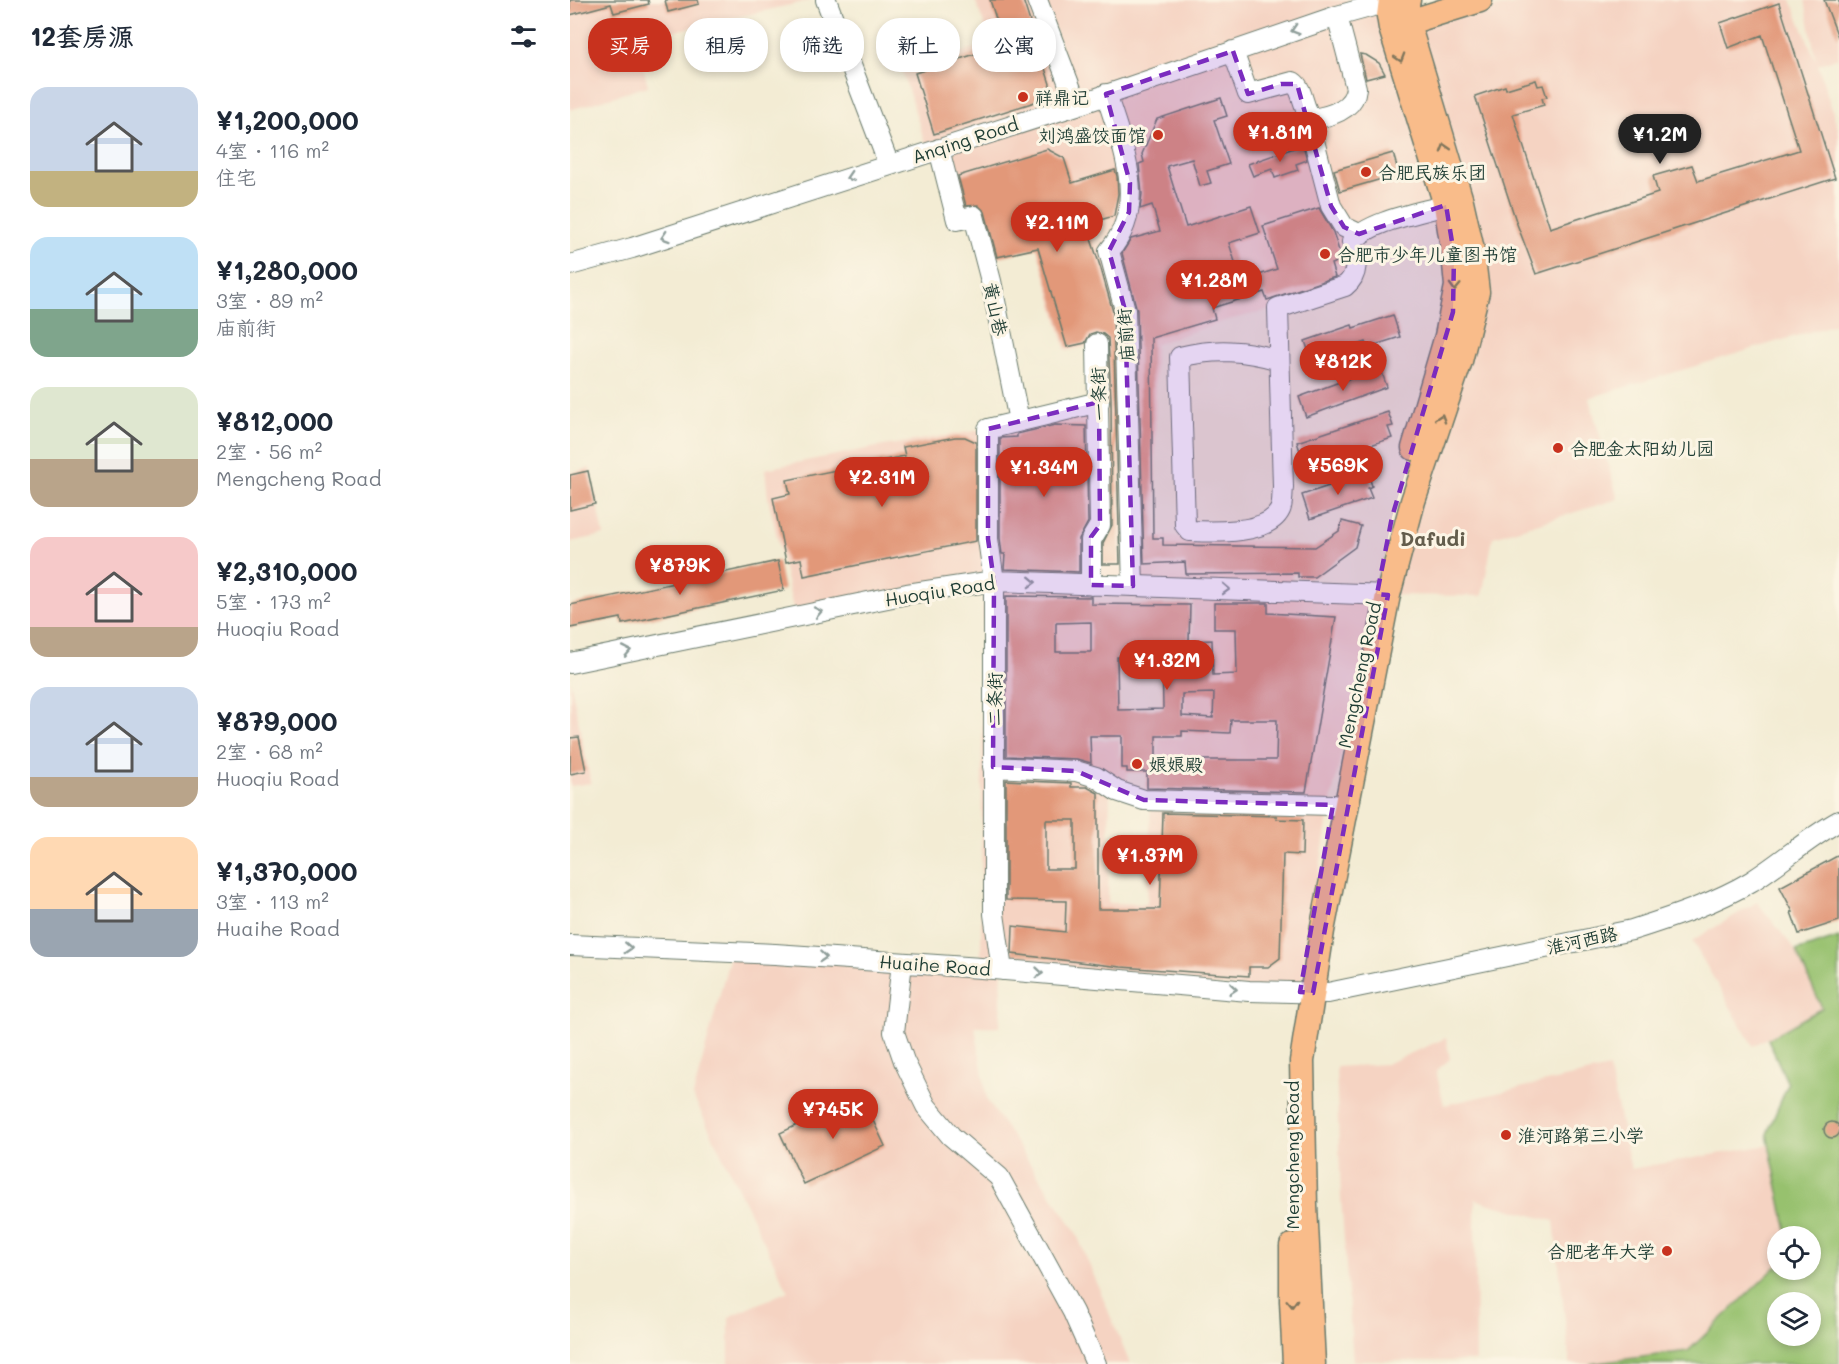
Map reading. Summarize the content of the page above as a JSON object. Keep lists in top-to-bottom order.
{
  "streets": {
    "main road": ["Mengcheng Road"],
    "street": [
      "Anqing Road",
      "黄山巷",
      "庙前街",
      "一条街",
      "Huoqiu Road",
      "二条街",
      "淮河西路",
      "Huaihe Road"
    ]
  },
  "crossings": [
    ["Anqing Road", "黄山巷"],
    ["Anqing Road", "庙前街"],
    ["Anqing Road", "Mengcheng Road"],
    ["黄山巷", "二条街"],
    ["庙前街", "Huoqiu Road"],
    ["一条街", "Huoqiu Road"],
    ["Huoqiu Road", "Mengcheng Road"],
    ["Huoqiu Road", "二条街"],
    ["Mengcheng Road", "淮河西路"],
    ["Mengcheng Road", "Huaihe Road"],
    ["二条街", "Huaihe Road"],
    ["淮河西路", "Huaihe Road"]
  ],
  "one_way": ["Anqing Road", "Huoqiu Road", "Huaihe Road"],
  "districts": ["Dafudi"],
  "places": [
    "祥鼎记",
    "刘鸿盛饺面馆",
    "合肥民族乐团",
    "合肥市少年儿童图书馆",
    "合肥金太阳幼儿园",
    "娘娘殿",
    "淮河路第三小学",
    "合肥老年大学"
  ],
  "page": {
    "heading": "12套房源",
    "chip": [
      "买房",
      "租房",
      "筛选",
      "新上",
      "公寓"
    ],
    "list": [
      {
        "name": "¥1,200,000",
        "note": "4室 · 116 m² · 住宅"
      },
      {
        "name": "¥1,280,000",
        "note": "3室 · 89 m² · 庙前街"
      },
      {
        "name": "¥812,000",
        "note": "2室 · 56 m² · Mengcheng Road"
      },
      {
        "name": "¥2,310,000",
        "note": "5室 · 173 m² · Huoqiu Road"
      },
      {
        "name": "¥879,000",
        "note": "2室 · 68 m² · Huoqiu Road"
      },
      {
        "name": "¥1,370,000",
        "note": "3室 · 113 m² · Huaihe Road"
      }
    ],
    "price": [
      "¥1.81M",
      "¥1.2M",
      "¥2.11M",
      "¥1.28M",
      "¥812K",
      "¥569K",
      "¥1.34M",
      "¥2.31M",
      "¥879K",
      "¥1.32M",
      "¥1.37M",
      "¥745K"
    ]
  }
}
